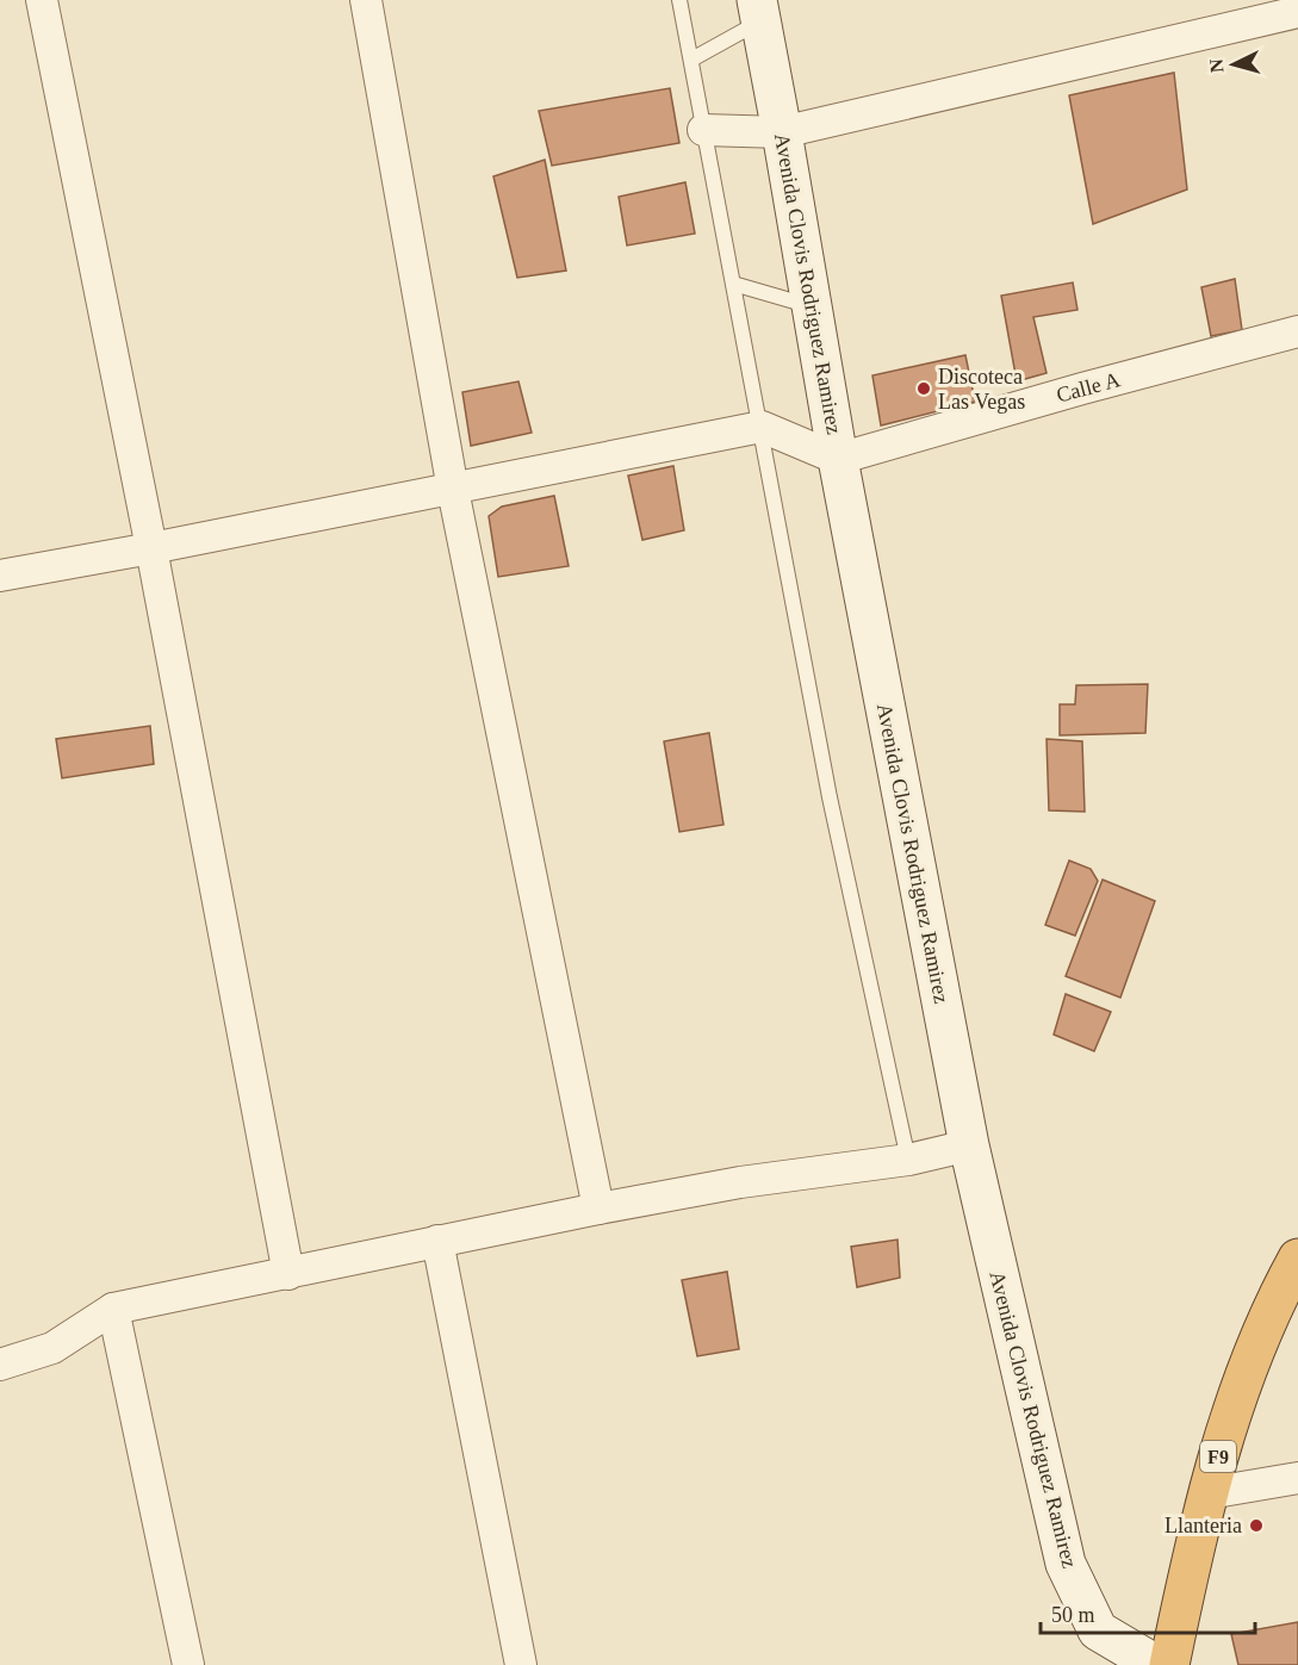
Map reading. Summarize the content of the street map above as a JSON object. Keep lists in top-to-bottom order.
{
  "streets": {
    "highway": ["F9"],
    "main road": ["Avenida Clovis Rodriguez Ramirez"],
    "street": ["Calle A"]
  },
  "crossings": [
    ["Avenida Clovis Rodriguez Ramirez", "Calle A"]
  ],
  "places": ["Discoteca Las Vegas", "Llanteria"],
  "scale_bar": "50 m",
  "north": "left"
}
